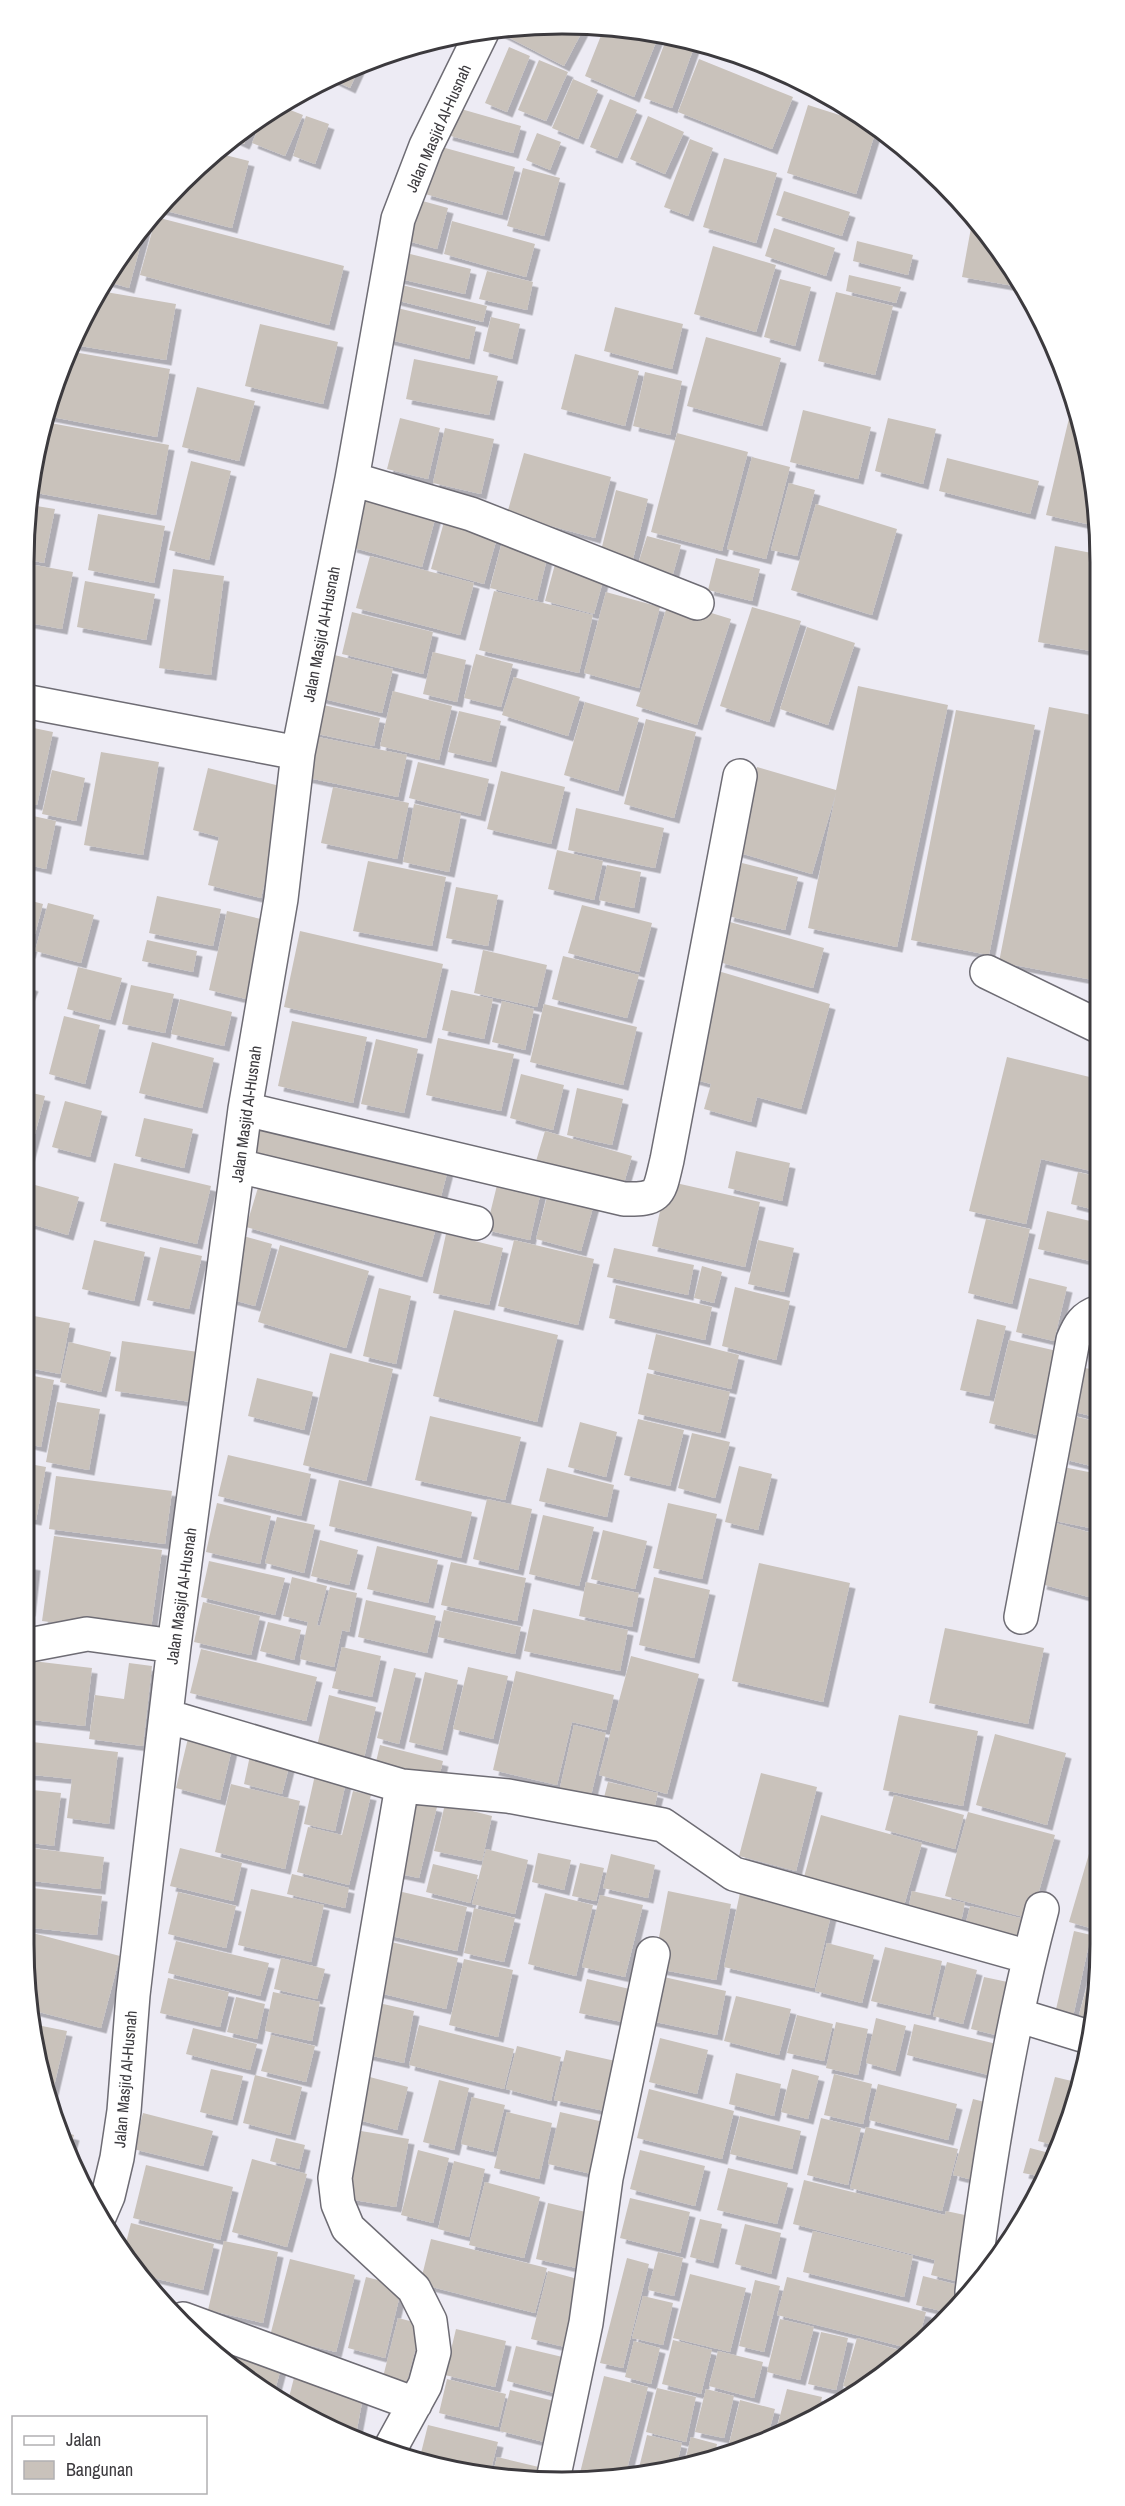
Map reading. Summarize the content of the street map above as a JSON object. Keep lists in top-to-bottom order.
{
  "streets": {
    "street": ["Jalan Masjid Al-Husnah"]
  },
  "legend": ["Jalan", "Bangunan"]
}
